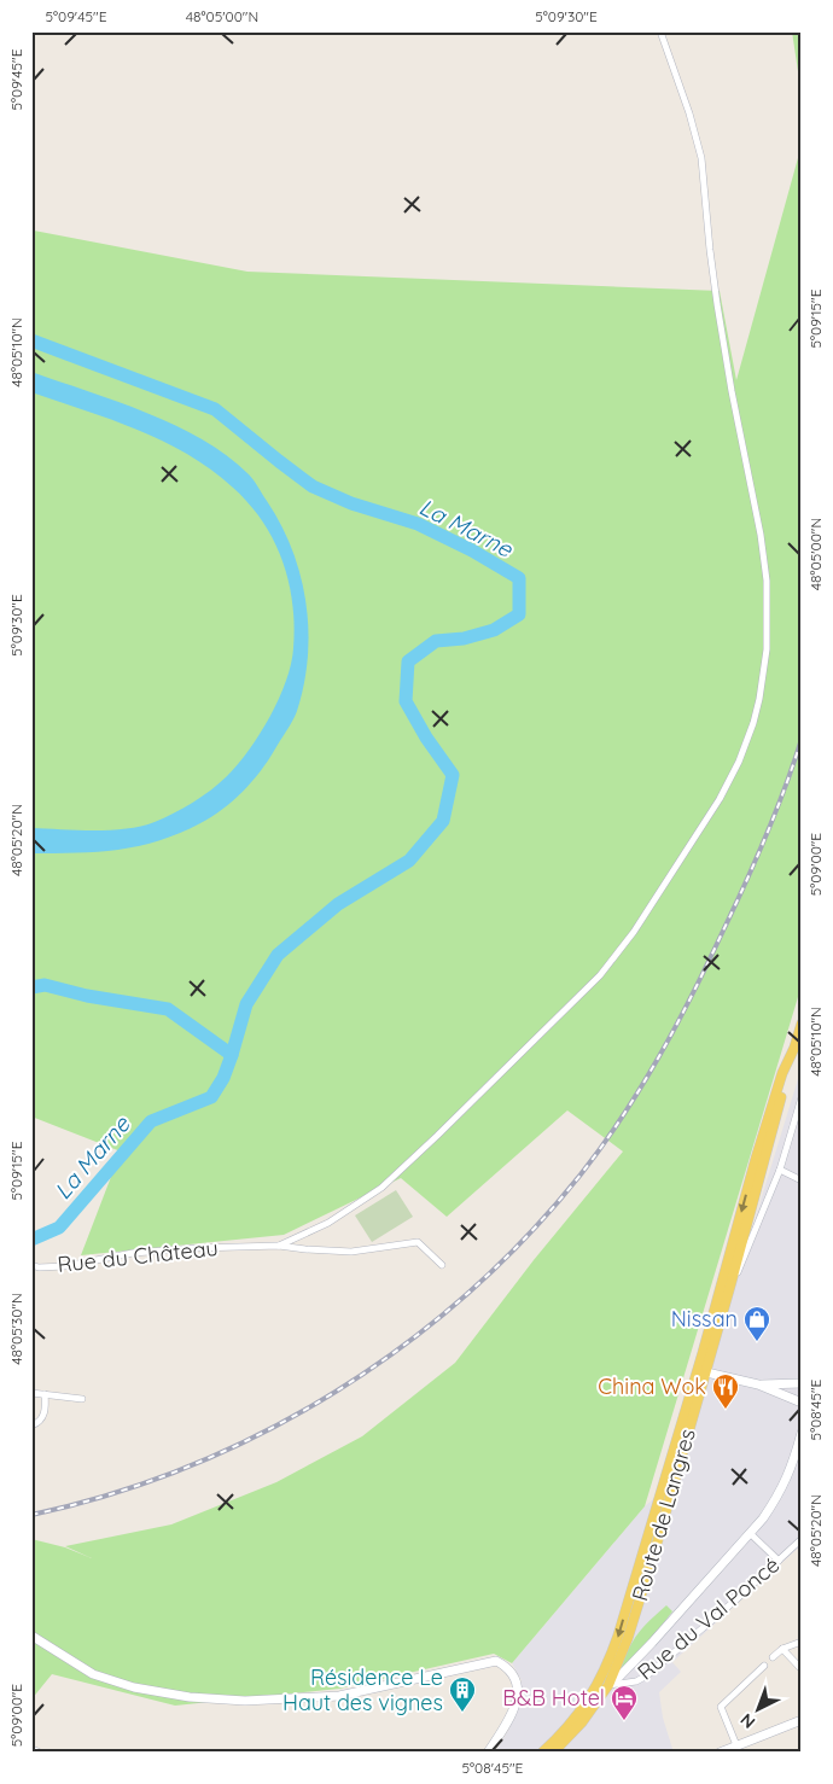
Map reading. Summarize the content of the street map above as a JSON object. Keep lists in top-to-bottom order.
{
  "streets": {
    "main road": ["Route de Langres"],
    "street": ["Rue du Château", "Rue du Val Poncé"]
  },
  "crossings": [
    ["Route de Langres", "Rue du Val Poncé"]
  ],
  "water": ["La Marne"],
  "places": {
    "shop": ["Nissan"],
    "restaurant": ["China Wok"],
    "building": ["Résidence Le Haut des vignes"],
    "hotel": ["B&B Hotel"]
  },
  "north": "bottom left",
  "coordinates": [
    "5°09'45\"E",
    "48°05'00\"N",
    "5°09'30\"E",
    "5°09'15\"E",
    "48°05'10\"N",
    "48°05'20\"N",
    "5°09'00\"E",
    "48°05'30\"N",
    "5°08'45\"E"
  ]
}
